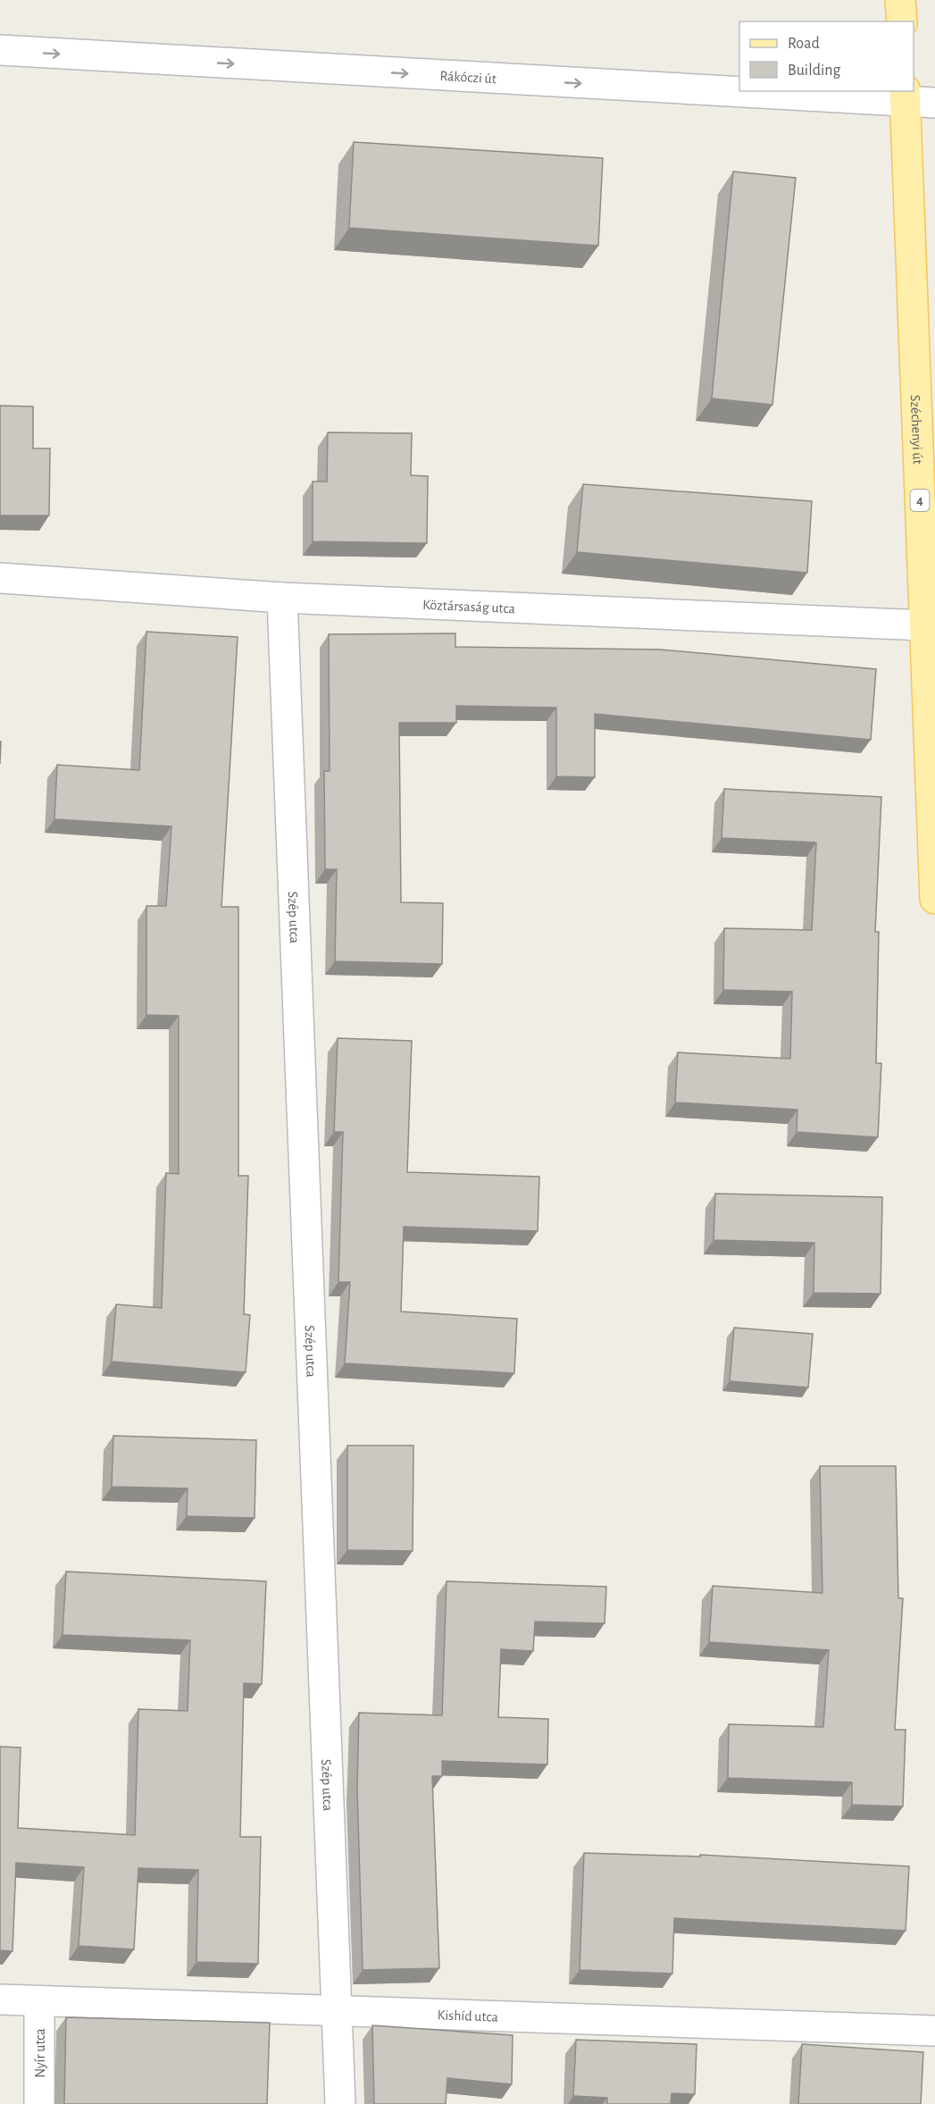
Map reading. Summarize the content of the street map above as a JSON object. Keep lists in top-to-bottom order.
{
  "streets": {
    "main road": ["Széchenyi út", "4"],
    "street": [
      "Rákóczi út",
      "Köztársaság utca",
      "Szép utca",
      "Kishíd utca",
      "Nyír utca"
    ]
  },
  "crossings": [
    ["Rákóczi út", "Széchenyi út"],
    ["Széchenyi út", "Köztársaság utca"],
    ["Köztársaság utca", "Szép utca"],
    ["Szép utca", "Kishíd utca"],
    ["Kishíd utca", "Nyír utca"]
  ],
  "one_way": ["Rákóczi út"],
  "legend": ["Road", "Building"]
}
